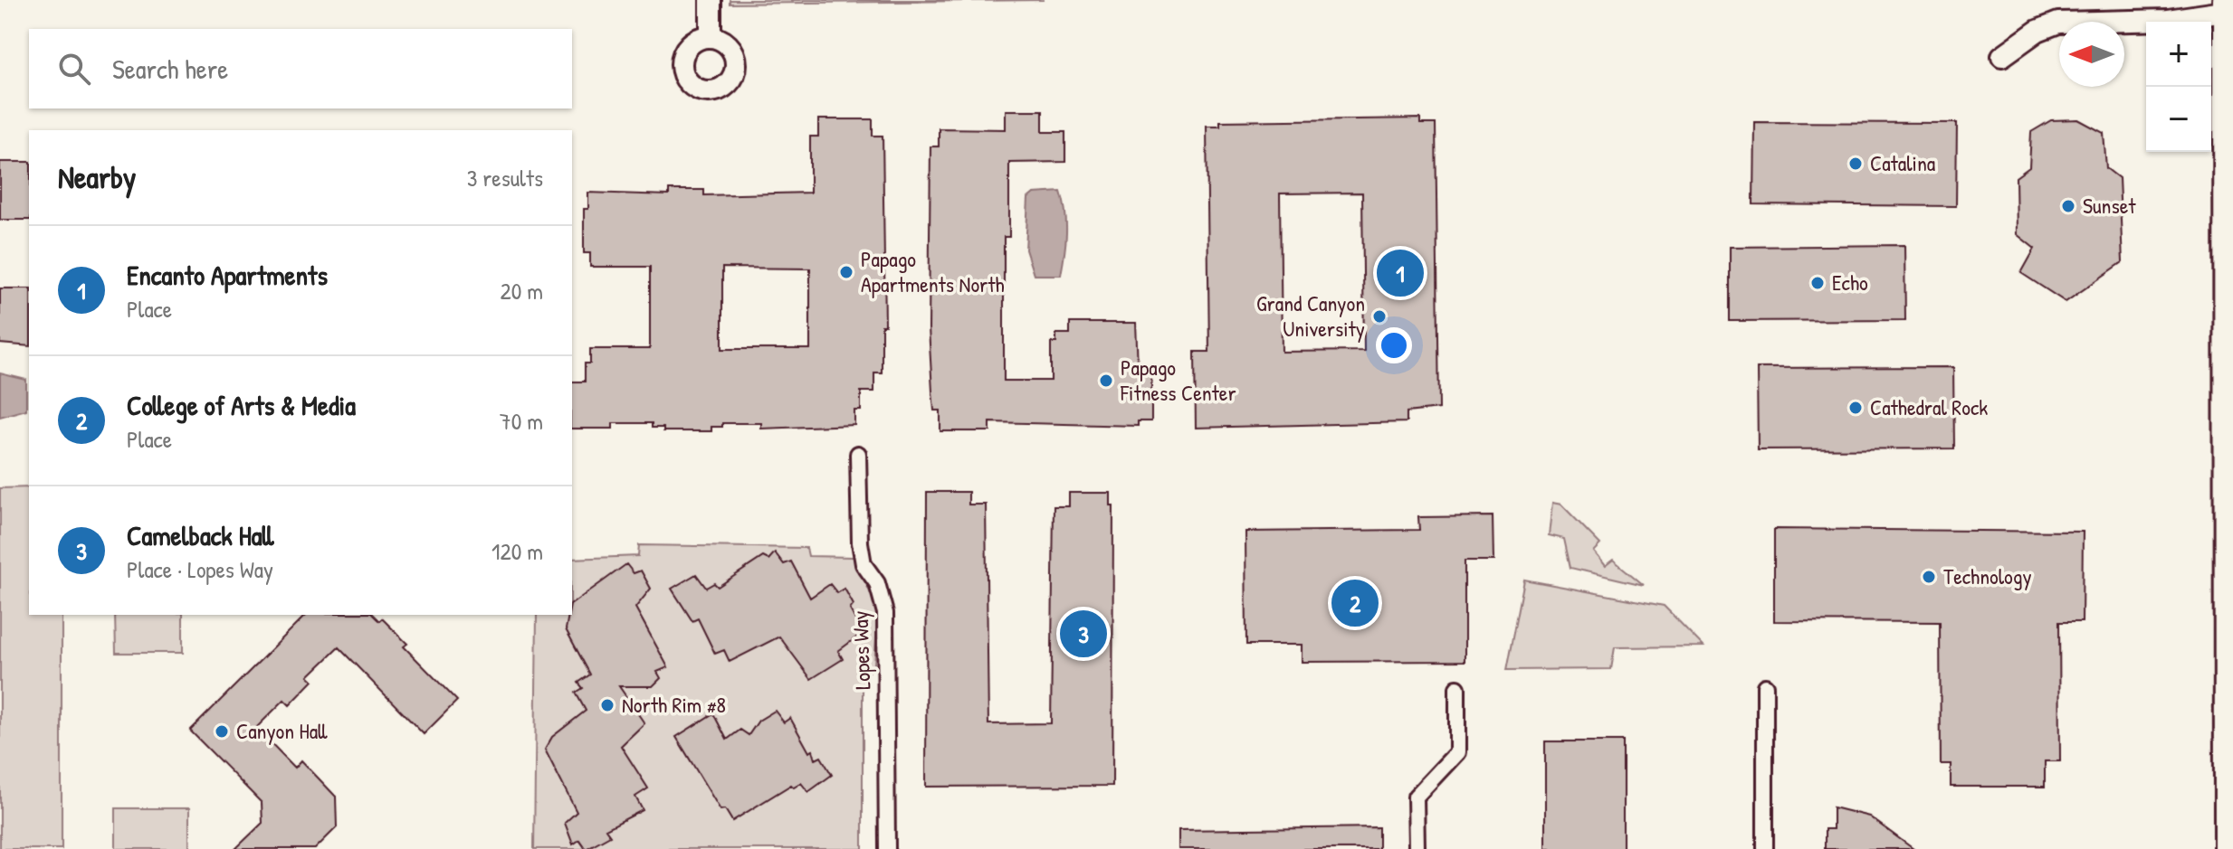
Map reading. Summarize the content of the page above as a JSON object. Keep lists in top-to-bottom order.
{
  "streets": {
    "street": ["Lopes Way"]
  },
  "places": [
    "Catalina",
    "Sunset",
    "Papago Apartments North",
    "Echo",
    "Grand Canyon University",
    "Papago Fitness Center",
    "Cathedral Rock",
    "Technology",
    "North Rim #8",
    "Canyon Hall"
  ],
  "north": "left",
  "page": {
    "map_buttons": ["+", "−"],
    "search": "Search here",
    "heading": ["Nearby", "3 results"],
    "list": [
      {
        "mark": "1",
        "name": "Encanto Apartments",
        "note": "Place",
        "value": "20 m"
      },
      {
        "mark": "2",
        "name": "College of Arts & Media",
        "note": "Place",
        "value": "70 m"
      },
      {
        "mark": "3",
        "name": "Camelback Hall",
        "note": "Place · Lopes Way",
        "value": "120 m"
      }
    ],
    "pins": ["1", "2", "3"]
  }
}
